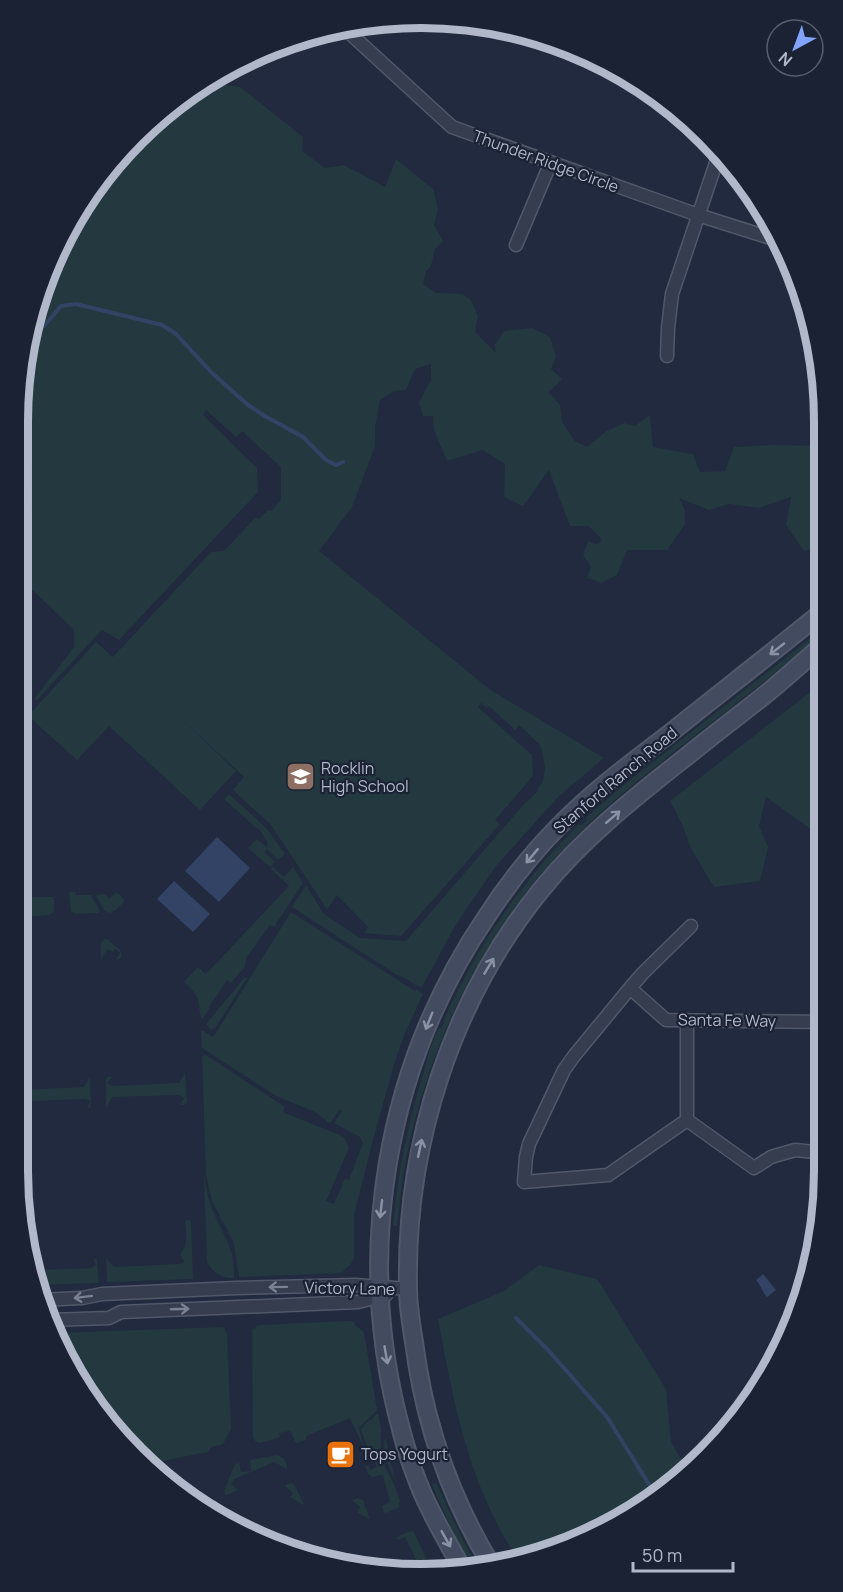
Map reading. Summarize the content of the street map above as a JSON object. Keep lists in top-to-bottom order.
{
  "streets": {
    "main road": ["Stanford Ranch Road"],
    "street": ["Thunder Ridge Circle", "Santa Fe Way", "Victory Lane"]
  },
  "crossings": [
    ["Stanford Ranch Road", "Victory Lane"]
  ],
  "places": {
    "school or university": ["Rocklin High School"],
    "cafe": ["Tops Yogurt"]
  },
  "scale_bar": "50 m",
  "north": "bottom left"
}
